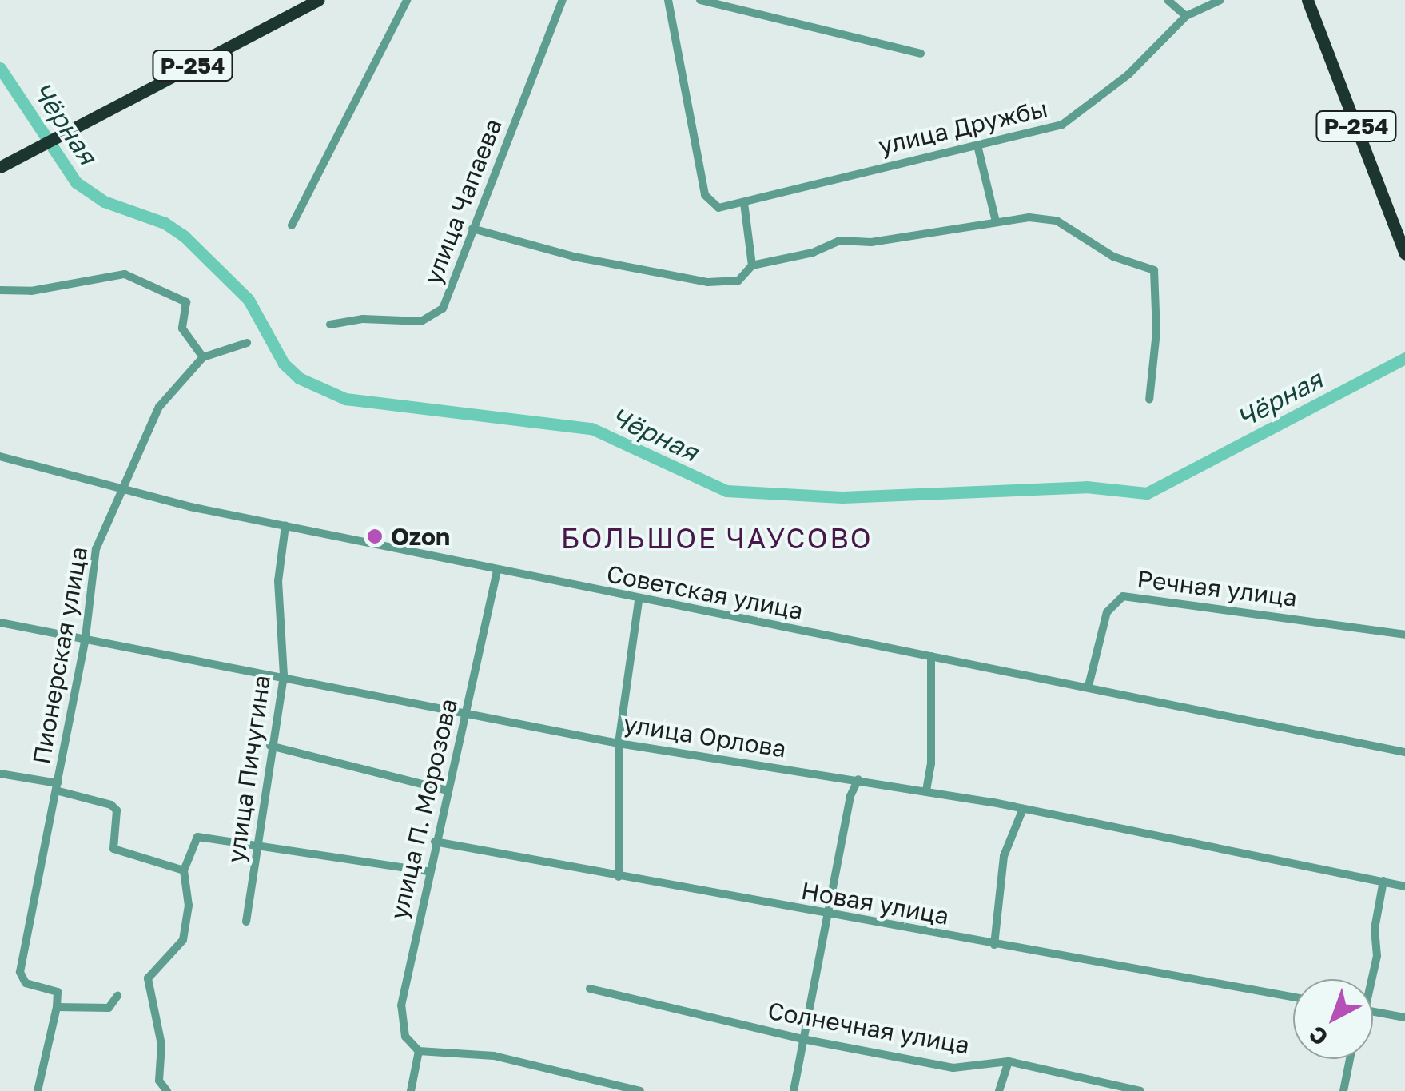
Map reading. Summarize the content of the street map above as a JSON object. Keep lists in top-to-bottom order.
{
  "streets": {
    "highway": ["Р-254"],
    "street": [
      "улица Дружбы",
      "улица Чапаева",
      "Речная улица",
      "Советская улица",
      "Пионерская улица",
      "улица Орлова",
      "улица Пичугина",
      "улица П. Морозова",
      "Новая улица",
      "Солнечная улица"
    ]
  },
  "crossings": [
    ["Речная улица", "Советская улица"],
    ["Советская улица", "Пионерская улица"],
    ["Советская улица", "улица Пичугина"],
    ["Советская улица", "улица П. Морозова"],
    ["Пионерская улица", "улица Орлова"],
    ["улица Орлова", "улица Пичугина"],
    ["улица Орлова", "улица П. Морозова"],
    ["улица П. Морозова", "Новая улица"]
  ],
  "districts": ["БОЛЬШОЕ ЧАУСОВО"],
  "water": ["Чёрная"],
  "places": ["Ozon"],
  "north": "bottom left"
}
